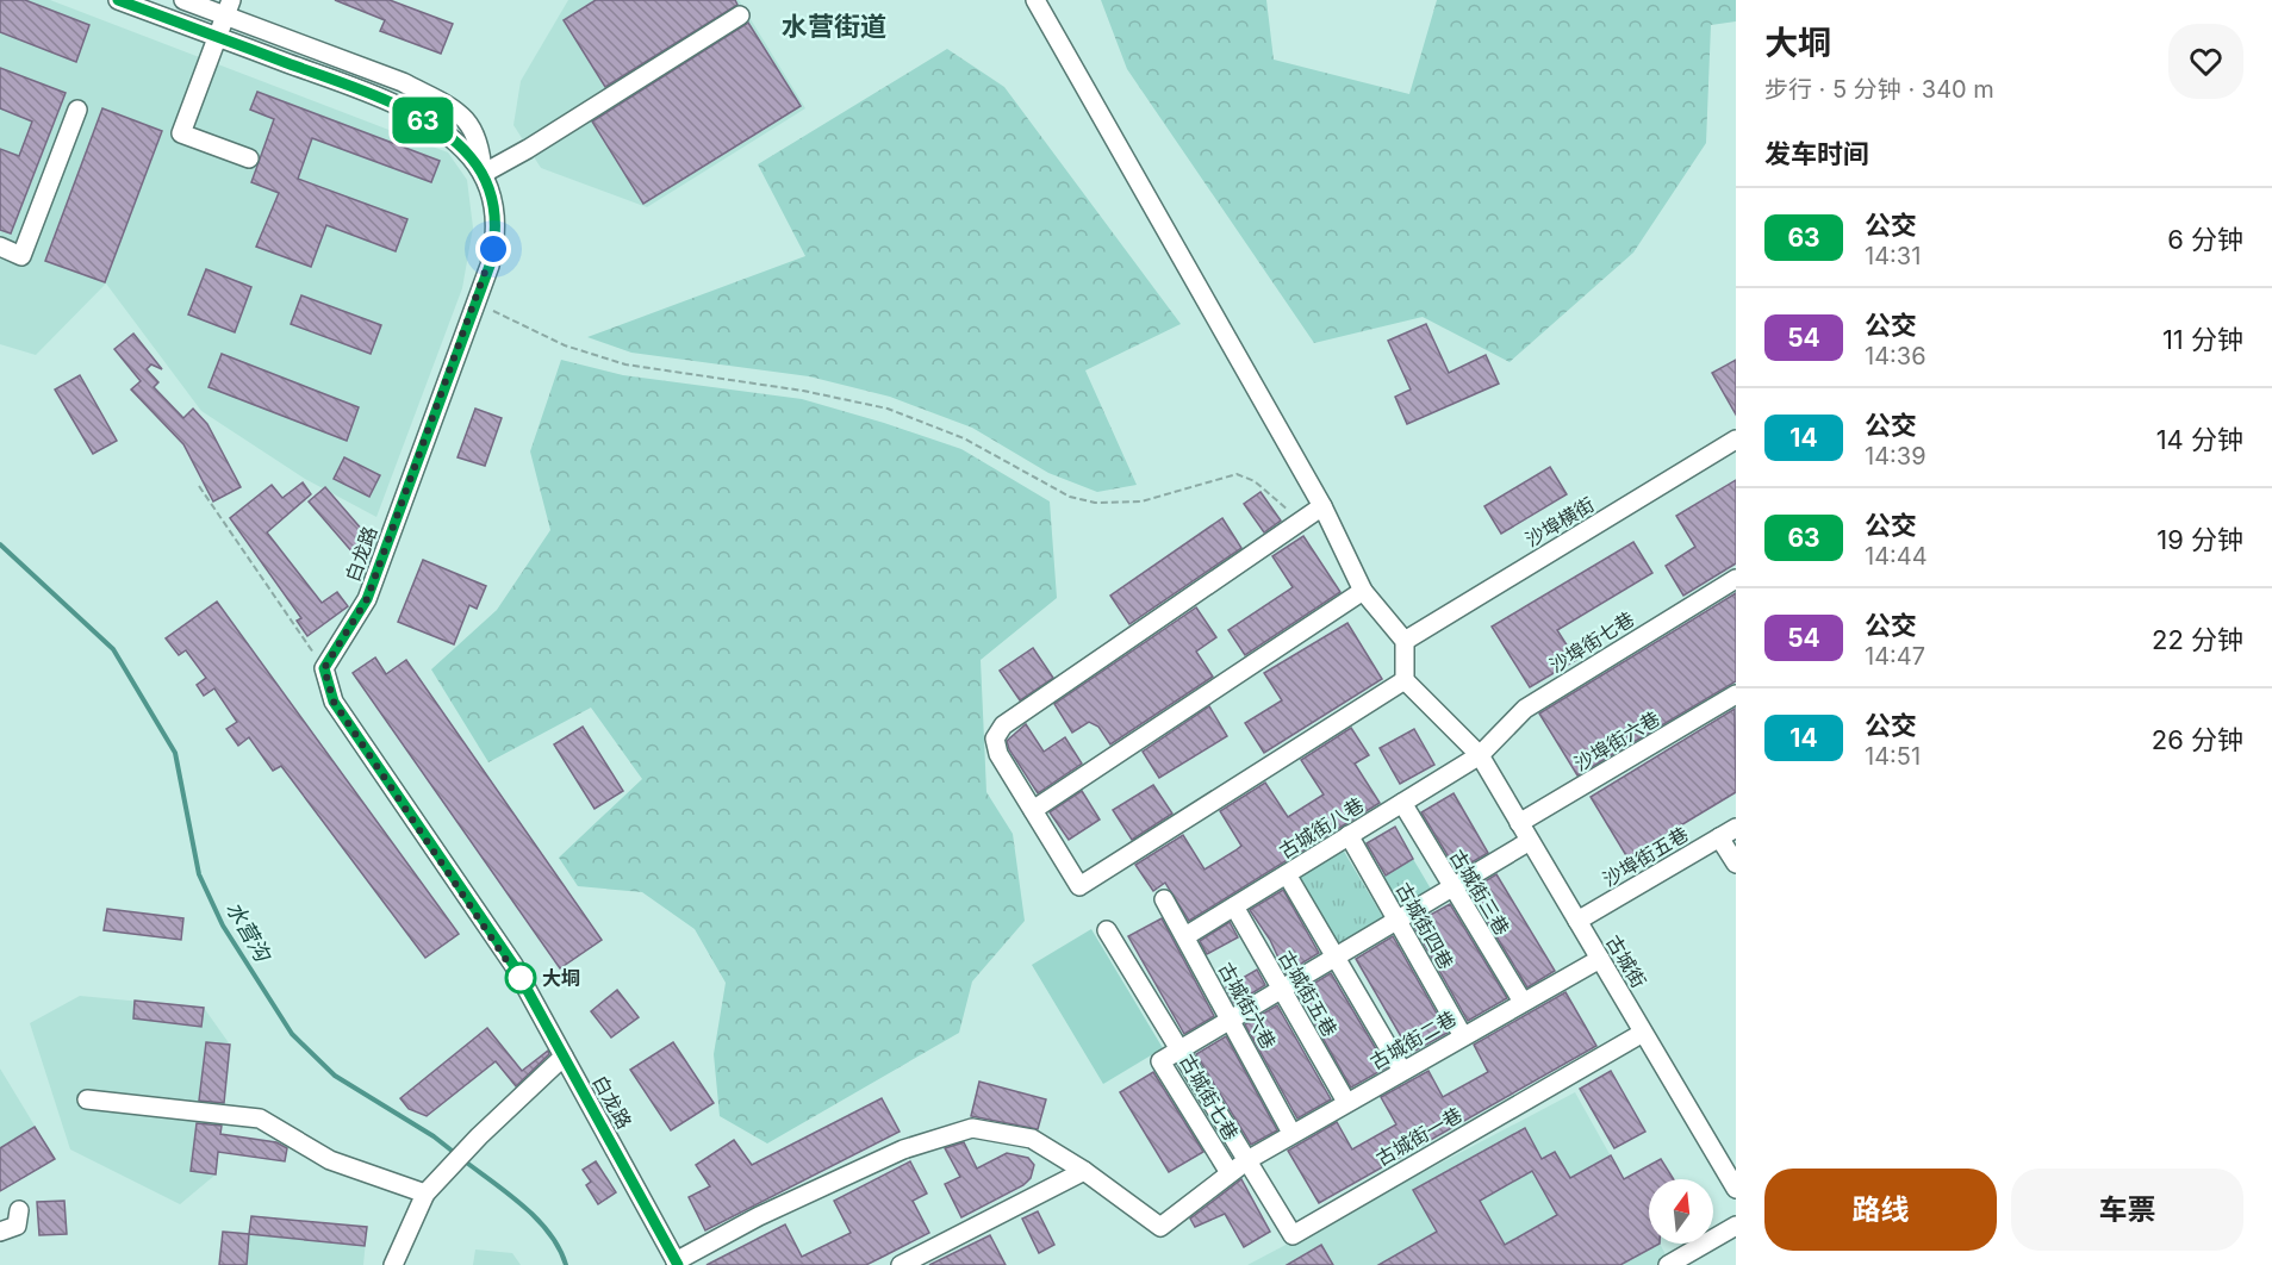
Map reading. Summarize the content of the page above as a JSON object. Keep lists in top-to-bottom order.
{
  "streets": {
    "street": [
      "沙埠横街",
      "白龙路",
      "沙埠街七巷",
      "沙埠街六巷",
      "古城街八巷",
      "沙埠街五巷",
      "古城街三巷",
      "古城街四巷",
      "古城街",
      "古城街五巷",
      "古城街六巷",
      "古城街二巷",
      "古城街七巷",
      "古城街一巷"
    ]
  },
  "crossings": [
    ["沙埠街七巷", "古城街八巷"],
    ["沙埠街七巷", "古城街"],
    ["沙埠街六巷", "古城街"],
    ["古城街八巷", "古城街三巷"],
    ["古城街八巷", "古城街四巷"],
    ["古城街八巷", "古城街"],
    ["古城街八巷", "古城街五巷"],
    ["古城街八巷", "古城街六巷"],
    ["沙埠街五巷", "古城街"],
    ["古城街三巷", "古城街二巷"],
    ["古城街四巷", "古城街二巷"],
    ["古城街", "古城街二巷"],
    ["古城街", "古城街一巷"],
    ["古城街五巷", "古城街二巷"],
    ["古城街六巷", "古城街二巷"],
    ["古城街二巷", "古城街七巷"],
    ["古城街二巷", "古城街一巷"],
    ["古城街七巷", "古城街一巷"]
  ],
  "districts": ["水营街道"],
  "water": ["水营沟"],
  "places": ["大垌"],
  "lines": ["bus line 63"],
  "north": "top",
  "page": {
    "on_map": "63",
    "heading": [
      ["大垌", "步行 · 5 分钟 · 340 m"],
      "发车时间"
    ],
    "list": [
      {
        "mark": "63",
        "name": "公交",
        "note": "14:31",
        "value": "6 分钟"
      },
      {
        "mark": "54",
        "name": "公交",
        "note": "14:36",
        "value": "11 分钟"
      },
      {
        "mark": "14",
        "name": "公交",
        "note": "14:39",
        "value": "14 分钟"
      },
      {
        "mark": "63",
        "name": "公交",
        "note": "14:44",
        "value": "19 分钟"
      },
      {
        "mark": "54",
        "name": "公交",
        "note": "14:47",
        "value": "22 分钟"
      },
      {
        "mark": "14",
        "name": "公交",
        "note": "14:51",
        "value": "26 分钟"
      }
    ],
    "buttons": ["路线", "车票"]
  }
}
